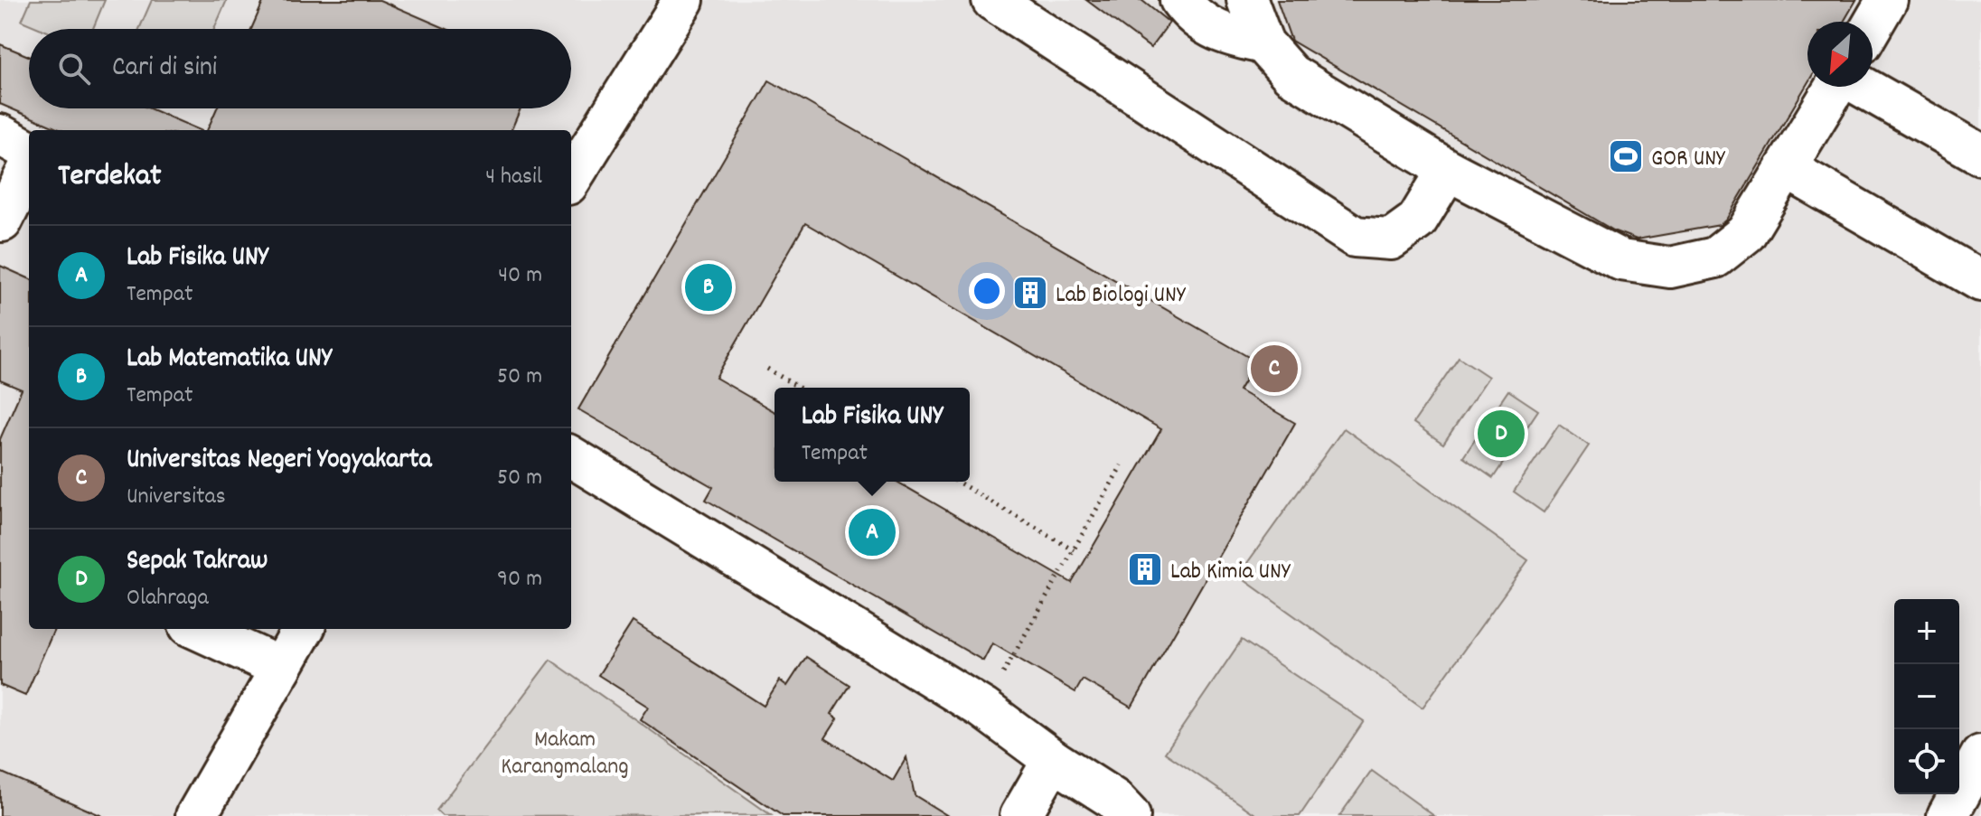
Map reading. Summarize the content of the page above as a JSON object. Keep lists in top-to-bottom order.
{
  "parks": ["Makam Karangmalang"],
  "places": {
    "sports": ["GOR UNY"],
    "building": ["Lab Biologi UNY", "Lab Kimia UNY"]
  },
  "north": "bottom left",
  "page": {
    "search": "Cari di sini",
    "heading": ["Terdekat", "4 hasil"],
    "list": [
      {
        "mark": "A",
        "name": "Lab Fisika UNY",
        "note": "Tempat",
        "value": "40 m"
      },
      {
        "mark": "B",
        "name": "Lab Matematika UNY",
        "note": "Tempat",
        "value": "50 m"
      },
      {
        "mark": "C",
        "name": "Universitas Negeri Yogyakarta",
        "note": "Universitas",
        "value": "50 m"
      },
      {
        "mark": "D",
        "name": "Sepak Takraw",
        "note": "Olahraga",
        "value": "90 m"
      }
    ],
    "pins": [
      "B",
      "C",
      "D",
      "A"
    ],
    "popup": ["Lab Fisika UNY", "Tempat"],
    "map_buttons": ["+", "−"]
  }
}
